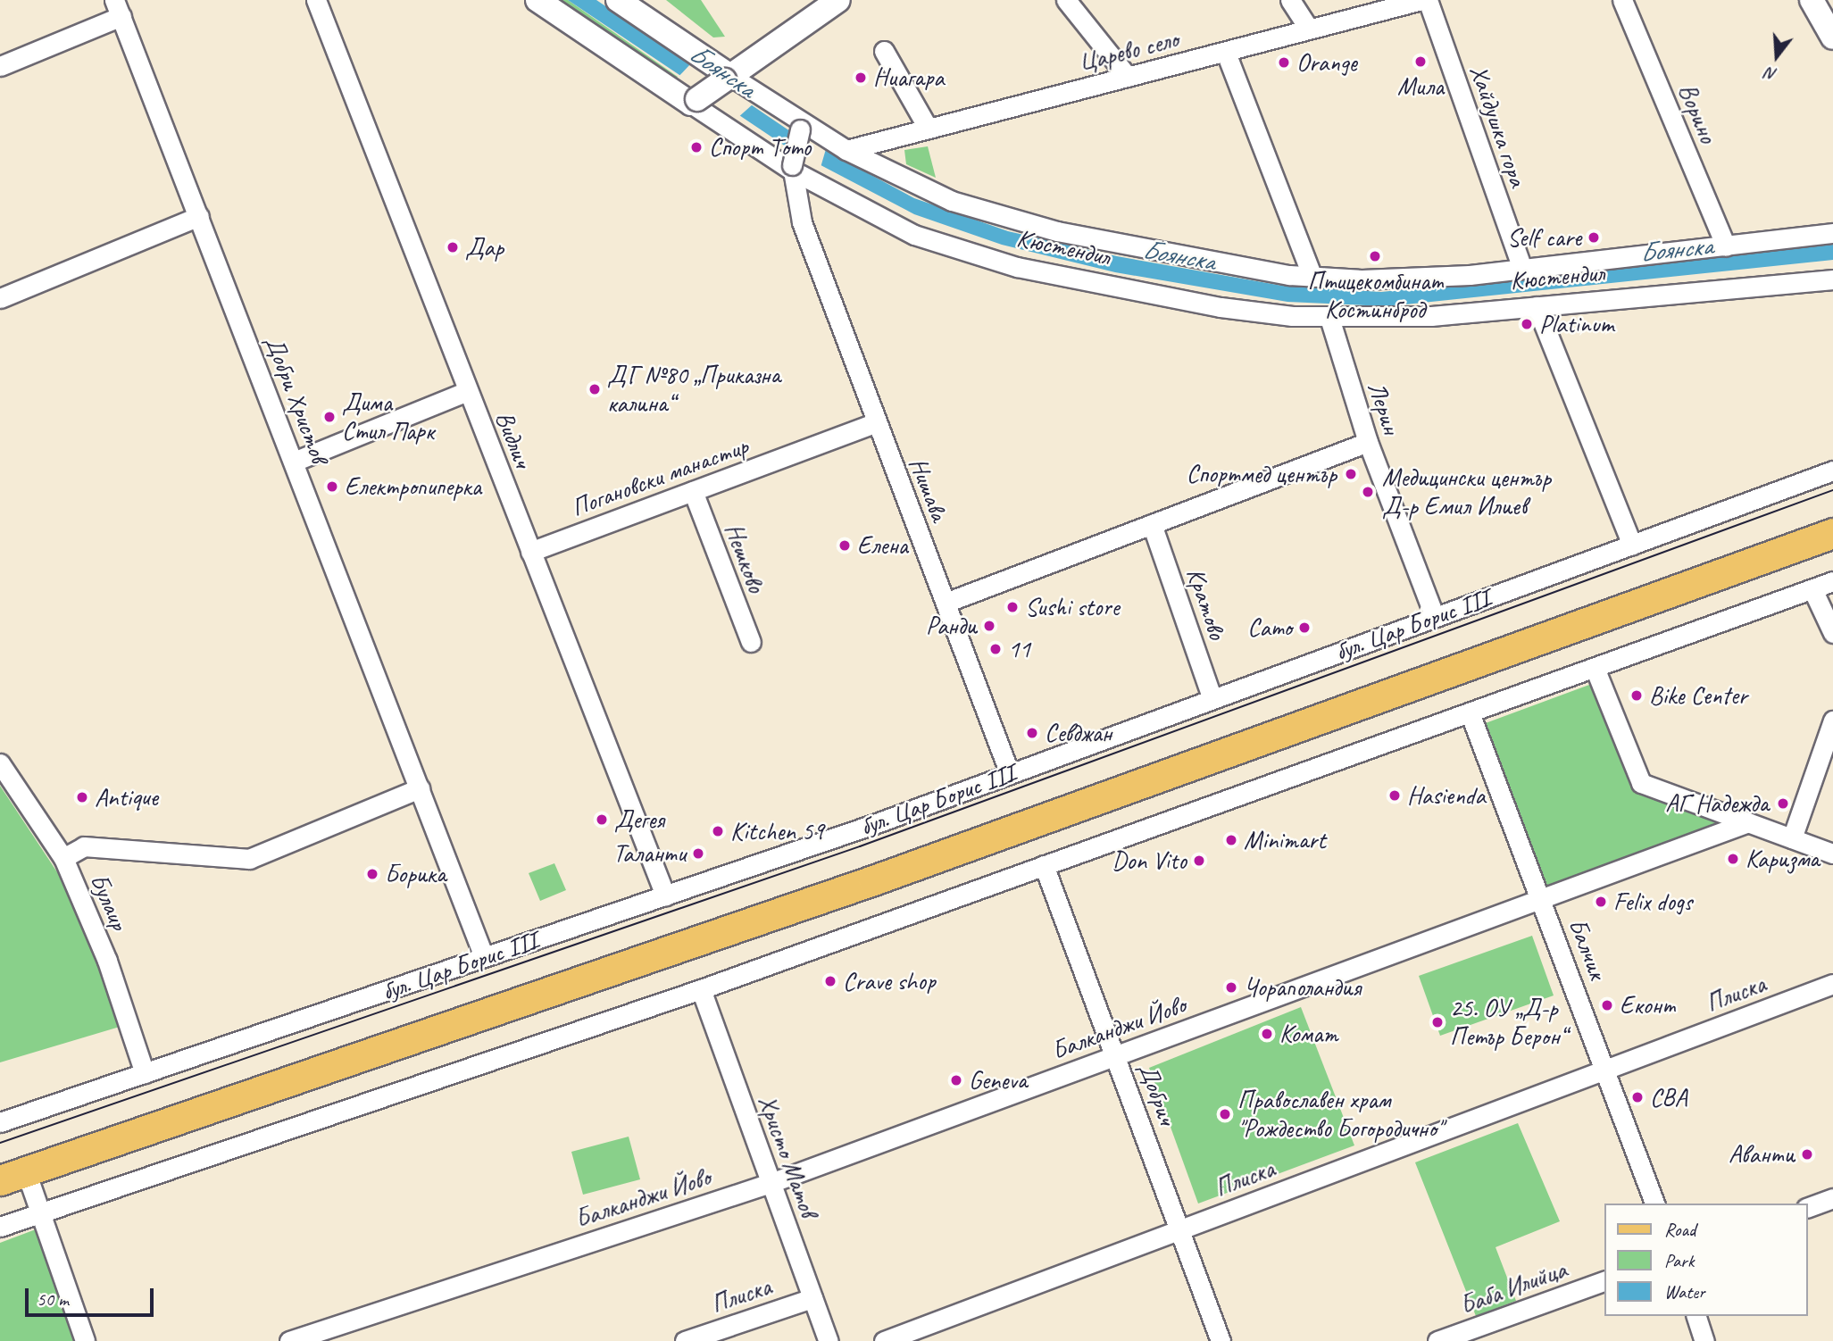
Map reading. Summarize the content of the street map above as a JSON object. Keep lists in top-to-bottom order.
{
  "streets": {
    "street": [
      "Царево село",
      "Ворино",
      "Хайдушка гора",
      "Кюстендил",
      "Добри Христов",
      "Лерин",
      "Видлич",
      "Погановски манастир",
      "Нишава",
      "Нешково",
      "Кратово",
      "бул. Цар Борис III",
      "Булаир",
      "Балчик",
      "Плиска",
      "Балканджи Йово",
      "Добрич",
      "Христо Матов",
      "Баба Илийца"
    ]
  },
  "crossings": [
    ["Царево село", "Кюстендил"],
    ["Ворино", "Кюстендил"],
    ["Хайдушка гора", "Кюстендил"],
    ["Кюстендил", "Лерин"],
    ["Кюстендил", "Нишава"],
    ["Добри Христов", "бул. Цар Борис III"],
    ["Лерин", "бул. Цар Борис III"],
    ["Видлич", "Погановски манастир"],
    ["Видлич", "бул. Цар Борис III"],
    ["Погановски манастир", "Нишава"],
    ["Погановски манастир", "Нешково"],
    ["Нишава", "бул. Цар Борис III"],
    ["Кратово", "бул. Цар Борис III"],
    ["бул. Цар Борис III", "Булаир"],
    ["Балчик", "Плиска"],
    ["Балчик", "Балканджи Йово"],
    ["Плиска", "Добрич"],
    ["Плиска", "Христо Матов"],
    ["Балканджи Йово", "Добрич"],
    ["Балканджи Йово", "Христо Матов"]
  ],
  "water": ["Боянска"],
  "places": [
    "Мила",
    "Orange",
    "Ниагара",
    "Спорт Тото",
    "Self care",
    "Дар",
    "Птицекомбинат Костинброд",
    "Platinum",
    "ДГ №80 „Приказна калина“",
    "Дима Стил Парк",
    "Спортмед център",
    "Електропиперка",
    "Медицински център Д-р Емил Илиев",
    "Елена",
    "Sushi store",
    "Ранди",
    "Сато",
    "11",
    "Bike Center",
    "Севджан",
    "Hasienda",
    "Antique",
    "АГ Надежда",
    "Дегея",
    "Kitchen 59",
    "Minimart",
    "Таланти",
    "Каризма",
    "Don Vito",
    "Борика",
    "Felix dogs",
    "Crave shop",
    "Чораполандия",
    "Еконт",
    "25. ОУ „Д-р Петър Берон“",
    "Комат",
    "Geneva",
    "CBA",
    "Православен храм \"Рождество Богородично\"",
    "Аванти"
  ],
  "legend": ["Road", "Park", "Water"],
  "scale_bar": "50 m",
  "north": "bottom"
}
